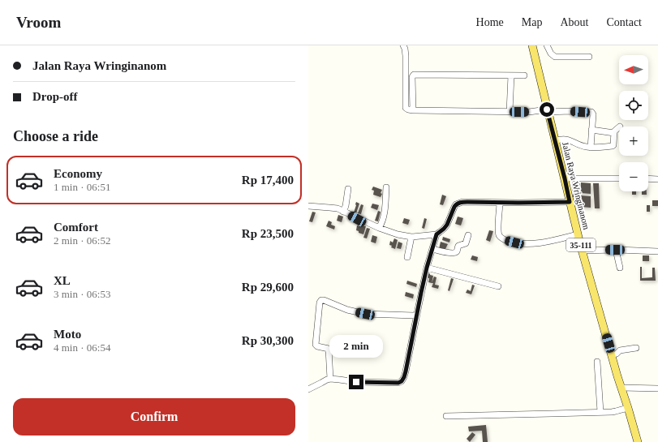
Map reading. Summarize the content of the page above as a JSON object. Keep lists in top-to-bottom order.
{
  "streets": {
    "main road": ["Jalan Raya Wringinanom", "35-111"]
  },
  "north": "left",
  "page": {
    "header": "Vroom",
    "nav": [
      "Home",
      "Map",
      "About",
      "Contact"
    ],
    "banner": ["Jalan Raya Wringinanom", "Drop-off"],
    "map_buttons": ["+", "−"],
    "heading": "Choose a ride",
    "list": [
      {
        "name": "Economy",
        "note": "1 min · 06:51",
        "value": "Rp 17,400"
      },
      {
        "name": "Comfort",
        "note": "2 min · 06:52",
        "value": "Rp 23,500"
      },
      {
        "name": "XL",
        "note": "3 min · 06:53",
        "value": "Rp 29,600"
      },
      {
        "name": "Moto",
        "note": "4 min · 06:54",
        "value": "Rp 30,300"
      }
    ],
    "bubble": "2 min",
    "buttons": "Confirm"
  }
}
